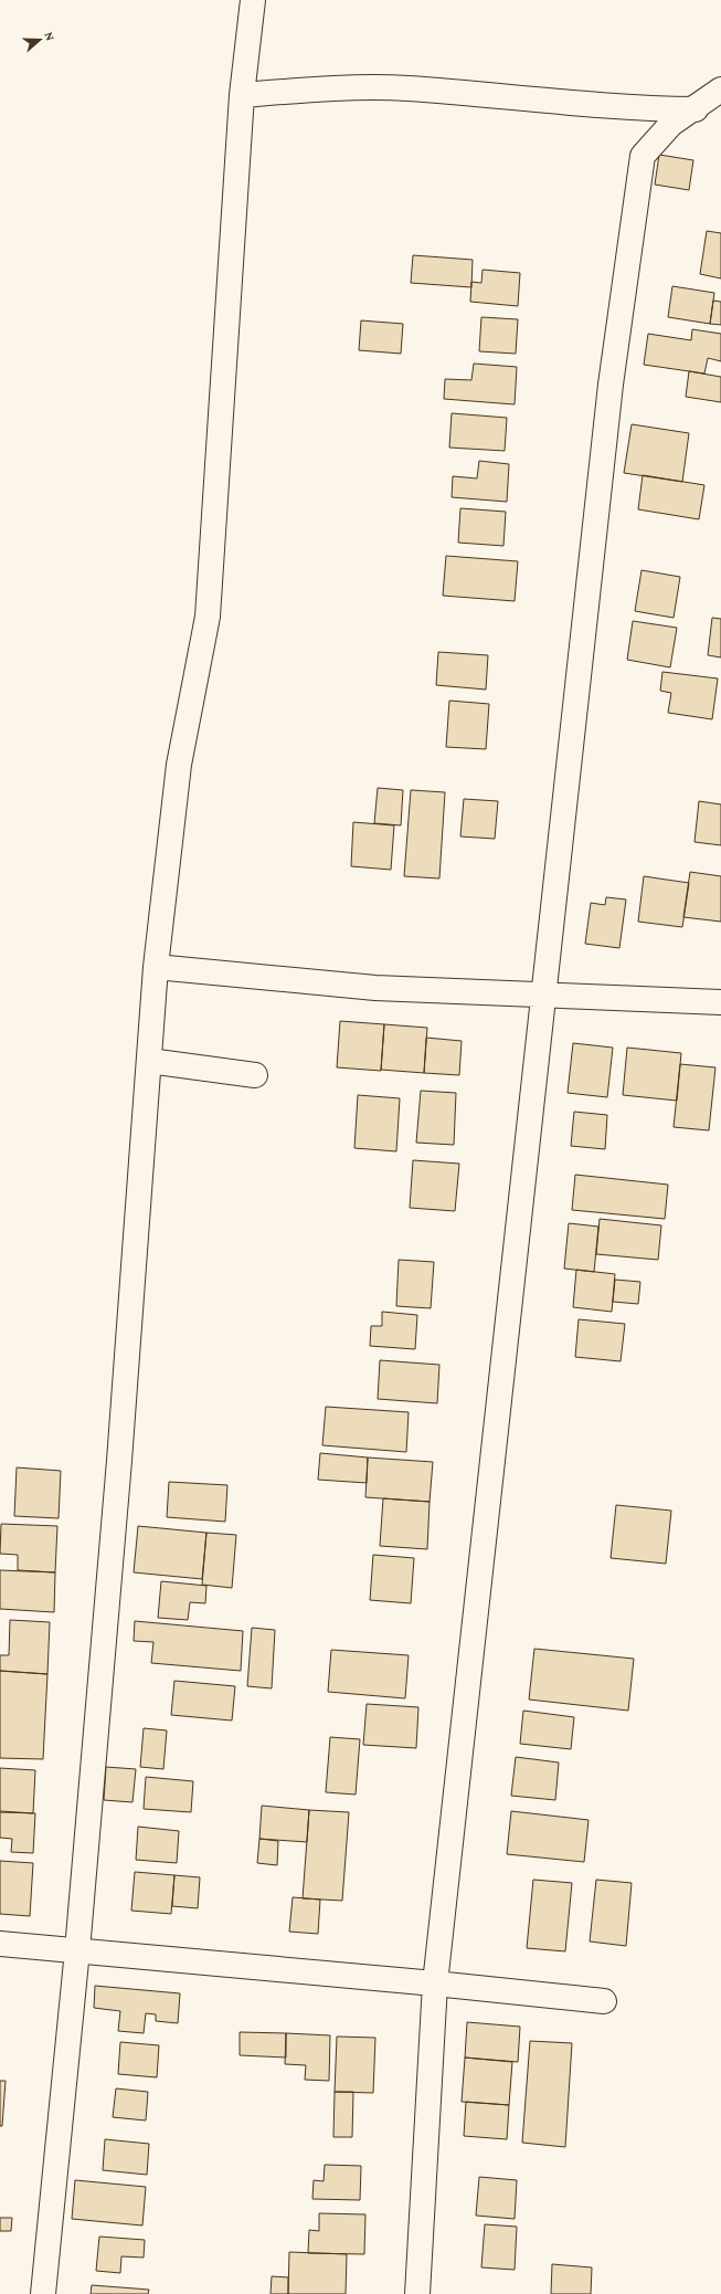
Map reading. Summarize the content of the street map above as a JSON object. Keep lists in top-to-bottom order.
{
  "north": "right"
}
